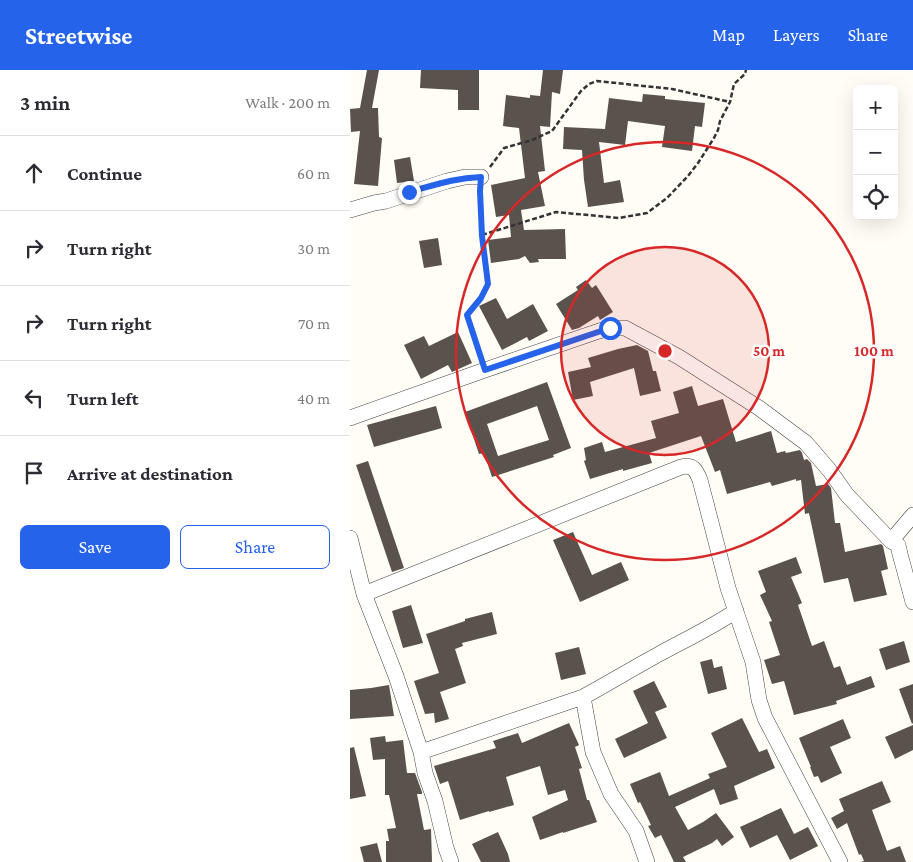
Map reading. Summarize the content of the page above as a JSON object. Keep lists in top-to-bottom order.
{
  "page": {
    "header": "Streetwise",
    "nav": ["Map", "Layers", "Share"],
    "heading": ["3 min", "Walk · 200 m"],
    "map_buttons": ["+", "−"],
    "list": [
      ["Continue", "60 m"],
      ["Turn right", "30 m"],
      ["Turn right", "70 m"],
      ["Turn left", "40 m"],
      "Arrive at destination"
    ],
    "buttons": ["Save", "Share"]
  },
  "rings": ["50 m", "100 m"]
}
